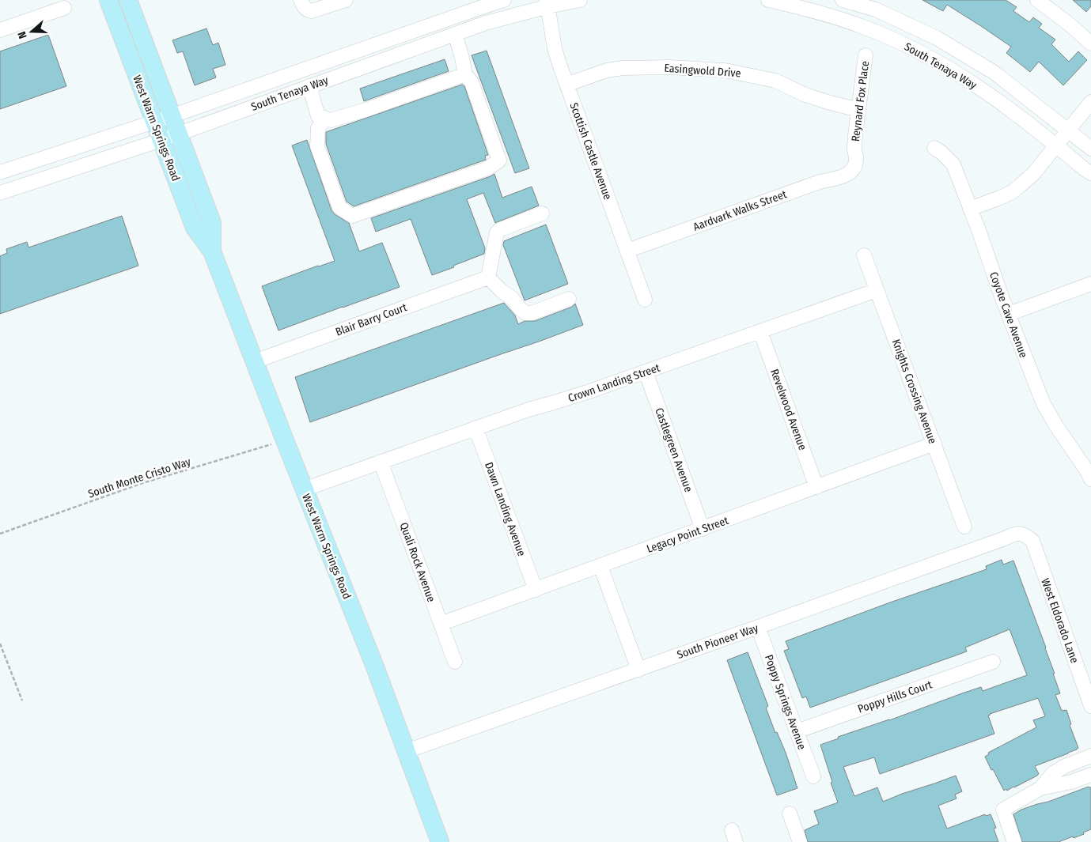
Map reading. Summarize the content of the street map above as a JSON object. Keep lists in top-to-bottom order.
{
  "streets": {
    "main road": ["West Warm Springs Road"],
    "street": [
      "South Tenaya Way",
      "Easingwold Drive",
      "Reynard Fox Place",
      "Scottish Castle Avenue",
      "Aardvark Walks Street",
      "Coyote Cave Avenue",
      "Blair Barry Court",
      "Crown Landing Street",
      "Knights Crossing Avenue",
      "Revelwood Avenue",
      "Castlegreen Avenue",
      "Dawn Landing Avenue",
      "Legacy Point Street",
      "Quali Rock Avenue",
      "West Eldorado Lane",
      "South Pioneer Way",
      "Poppy Hills Court",
      "Poppy Springs Avenue"
    ],
    "path": ["South Monte Cristo Way"]
  },
  "crossings": [
    ["South Tenaya Way", "West Warm Springs Road"],
    ["South Tenaya Way", "Scottish Castle Avenue"],
    ["Easingwold Drive", "Reynard Fox Place"],
    ["Easingwold Drive", "Scottish Castle Avenue"],
    ["Reynard Fox Place", "Aardvark Walks Street"],
    ["West Warm Springs Road", "Blair Barry Court"],
    ["West Warm Springs Road", "Crown Landing Street"],
    ["West Warm Springs Road", "South Monte Cristo Way"],
    ["West Warm Springs Road", "South Pioneer Way"],
    ["Scottish Castle Avenue", "Aardvark Walks Street"],
    ["Crown Landing Street", "Knights Crossing Avenue"],
    ["Crown Landing Street", "Revelwood Avenue"],
    ["Crown Landing Street", "Castlegreen Avenue"],
    ["Crown Landing Street", "Dawn Landing Avenue"],
    ["Crown Landing Street", "Quali Rock Avenue"],
    ["Knights Crossing Avenue", "Legacy Point Street"],
    ["Revelwood Avenue", "Legacy Point Street"],
    ["Castlegreen Avenue", "Legacy Point Street"],
    ["Dawn Landing Avenue", "Legacy Point Street"],
    ["Legacy Point Street", "Quali Rock Avenue"],
    ["West Eldorado Lane", "South Pioneer Way"],
    ["South Pioneer Way", "Poppy Springs Avenue"],
    ["Poppy Hills Court", "Poppy Springs Avenue"]
  ],
  "north": "left"
}
